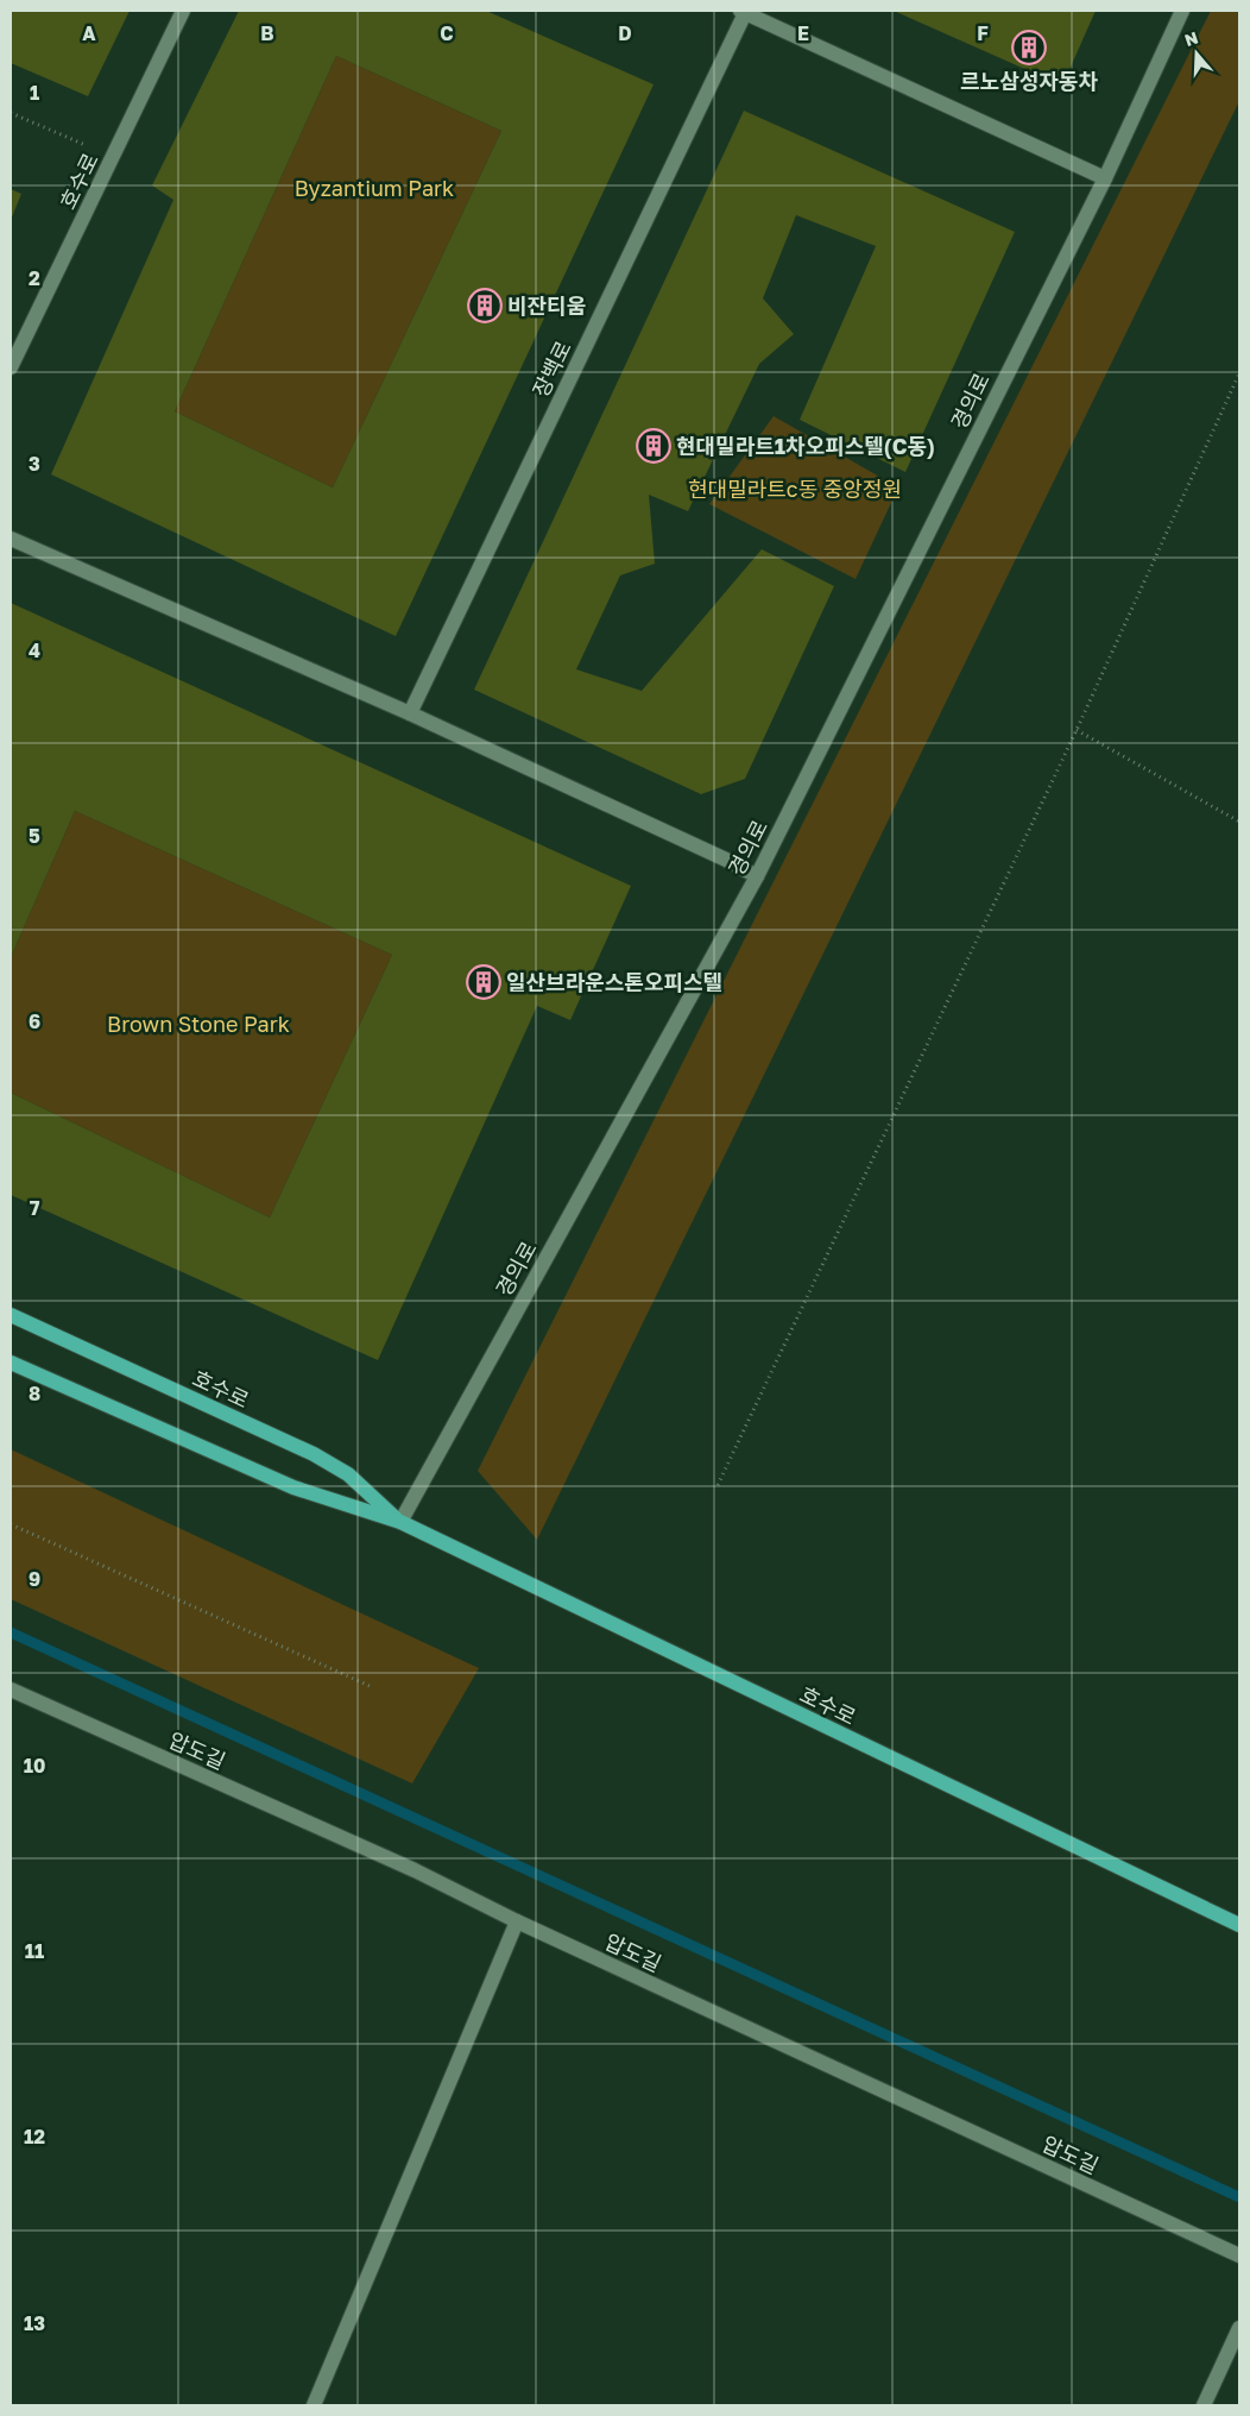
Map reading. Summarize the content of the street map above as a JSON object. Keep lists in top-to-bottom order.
{
  "streets": {
    "main road": ["호수로"],
    "street": ["장백로", "경의로", "압도길"]
  },
  "crossings": [
    ["호수로", "경의로"]
  ],
  "parks": ["Byzantium Park", "현대밀라트c동 중앙정원", "Brown Stone Park"],
  "places": {
    "building": [
      "르노삼성자동차",
      "비잔티움",
      "현대밀라트1차오피스텔(C동)",
      "일산브라운스톤오피스텔"
    ]
  },
  "north": "top",
  "grid": {
    "columns": [
      "A",
      "B",
      "C",
      "D",
      "E",
      "F"
    ],
    "rows": [
      "1",
      "2",
      "3",
      "4",
      "5",
      "6",
      "7",
      "8",
      "9",
      "10",
      "11",
      "12",
      "13"
    ]
  }
}
